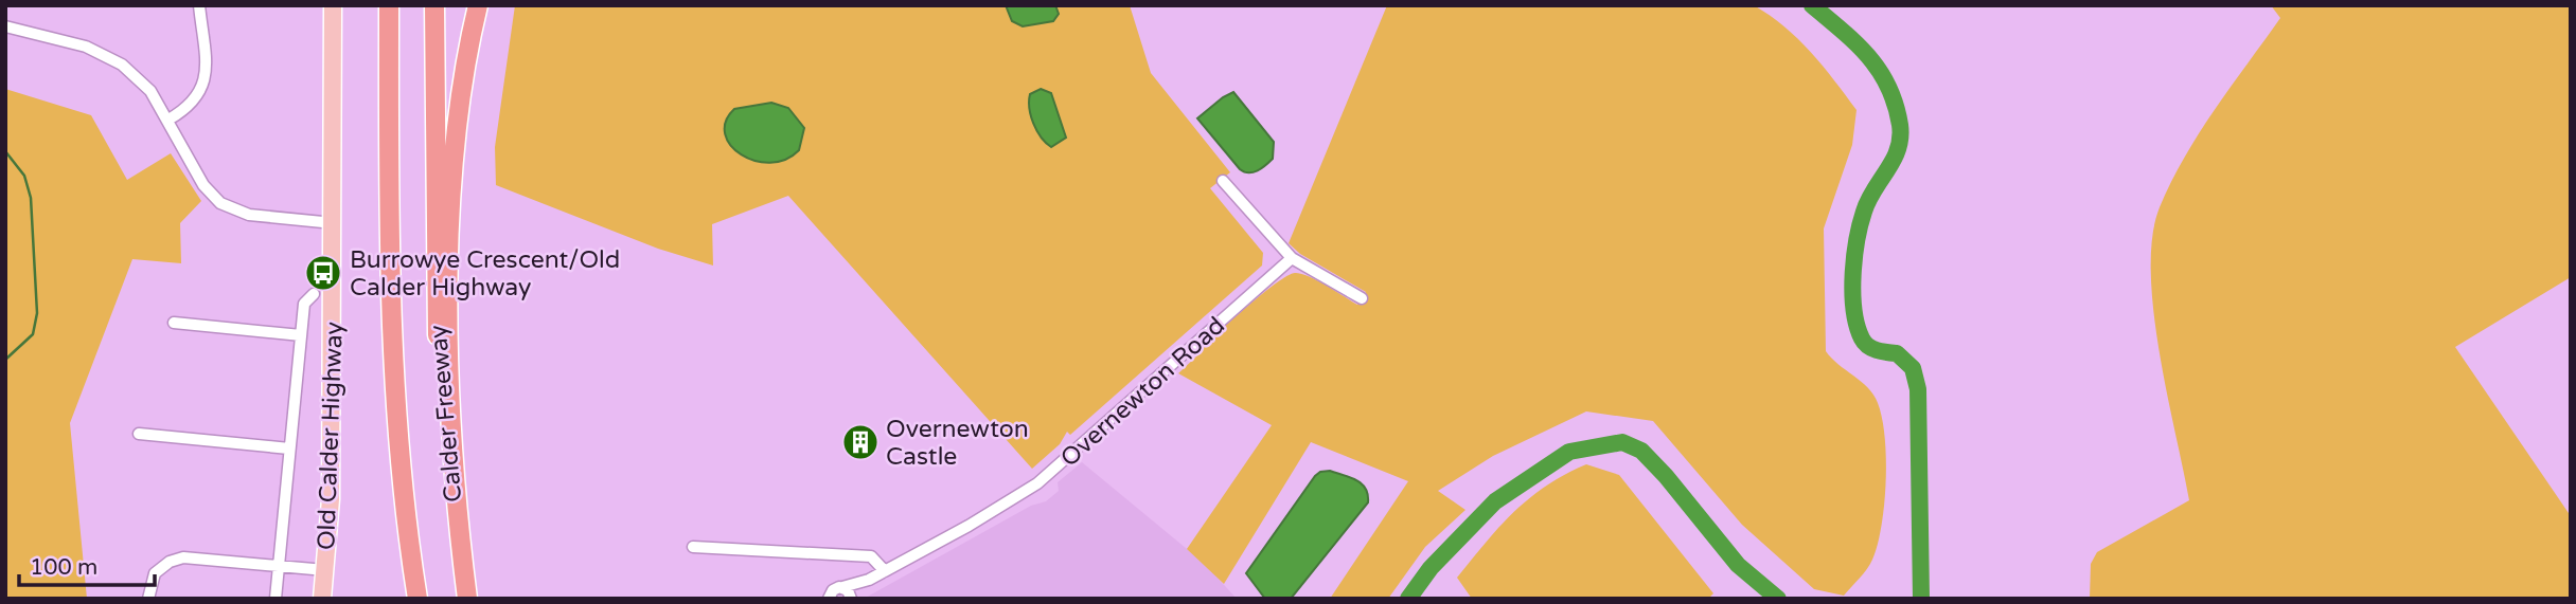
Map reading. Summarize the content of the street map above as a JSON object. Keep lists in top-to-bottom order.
{
  "streets": {
    "highway": ["Calder Freeway"],
    "main road": ["Old Calder Highway"],
    "street": ["Overnewton Road"]
  },
  "places": {
    "bus stop": ["Burrowye Crescent/Old Calder Highway"],
    "building": ["Overnewton Castle"]
  },
  "scale_bar": "100 m"
}
